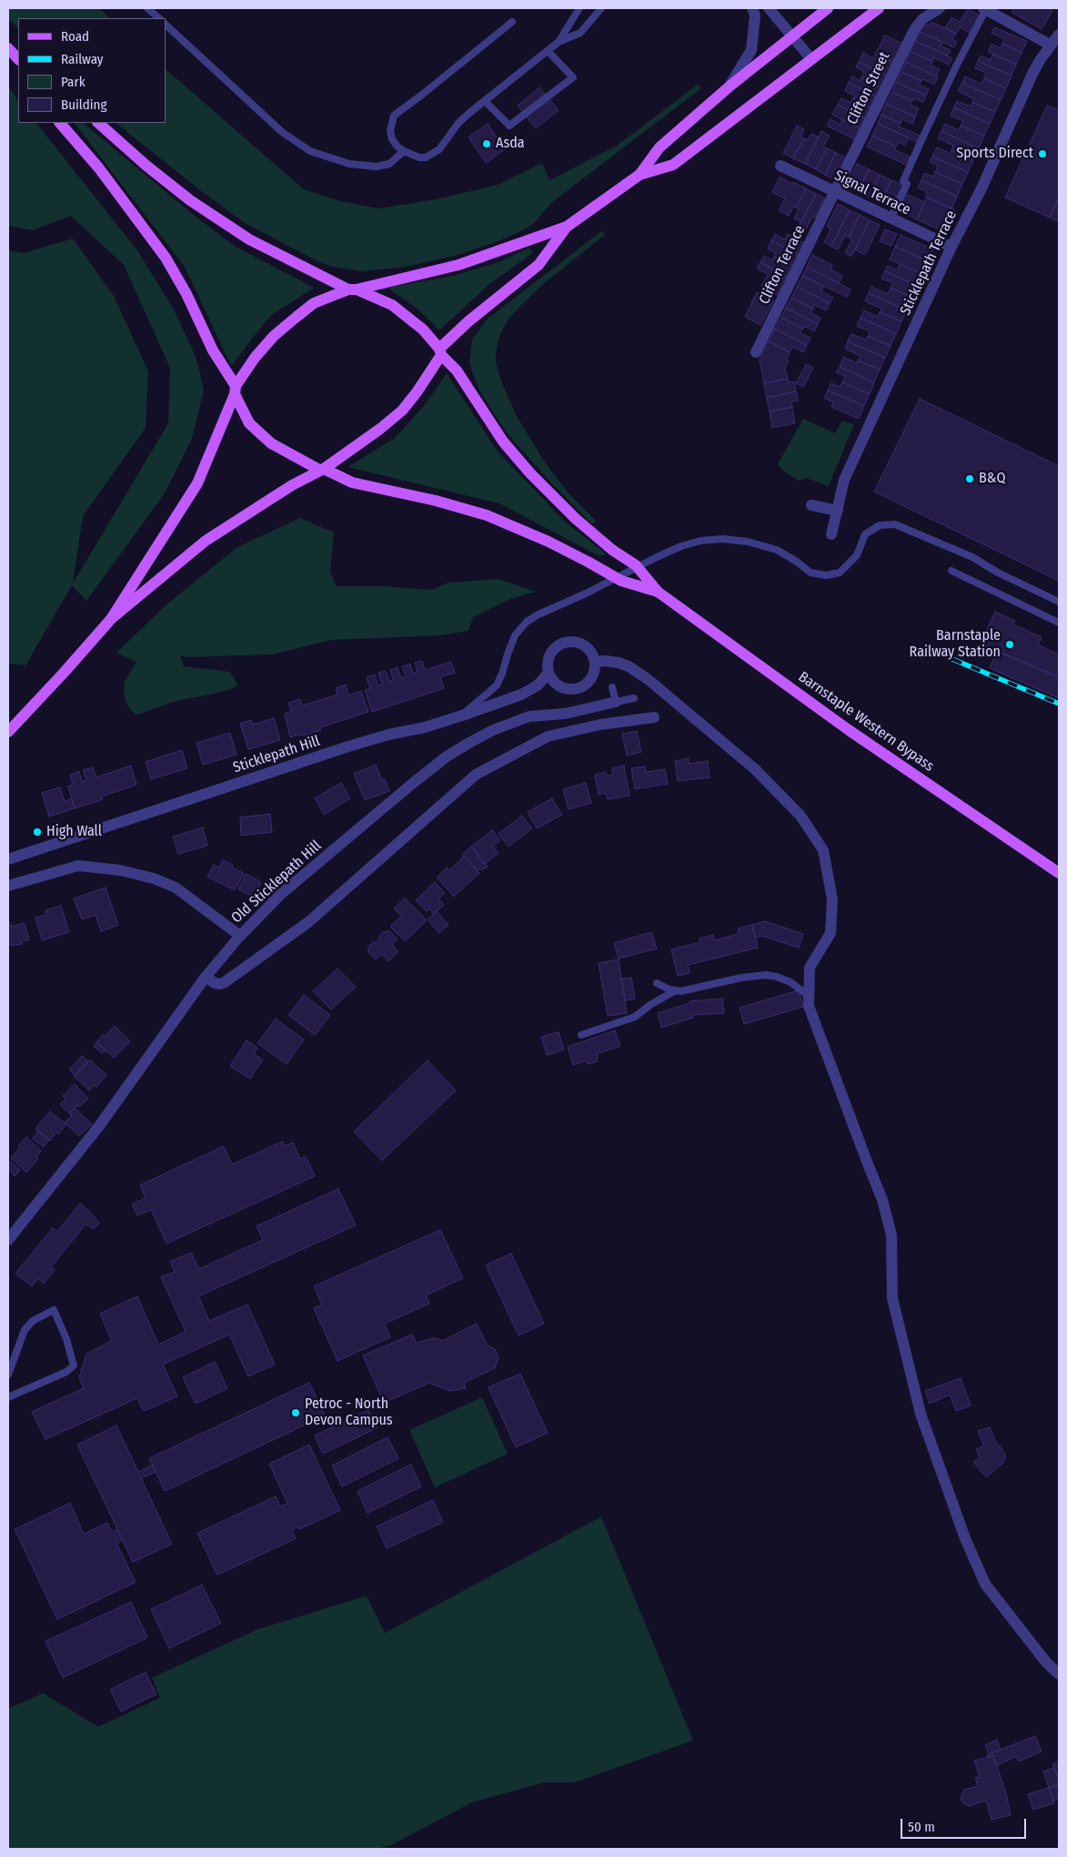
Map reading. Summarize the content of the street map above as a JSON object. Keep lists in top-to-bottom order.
{
  "streets": {
    "main road": ["Barnstaple Western Bypass"],
    "street": [
      "Clifton Street",
      "Signal Terrace",
      "Sticklepath Terrace",
      "Clifton Terrace",
      "Sticklepath Hill",
      "Old Sticklepath Hill"
    ]
  },
  "crossings": [
    ["Clifton Street", "Signal Terrace"],
    ["Clifton Street", "Clifton Terrace"],
    ["Signal Terrace", "Sticklepath Terrace"],
    ["Signal Terrace", "Clifton Terrace"]
  ],
  "places": [
    "Asda",
    "Sports Direct",
    "B&Q",
    "Barnstaple Railway Station",
    "High Wall",
    "Petroc - North Devon Campus"
  ],
  "legend": [
    "Road",
    "Railway",
    "Park",
    "Building"
  ],
  "scale_bar": "50 m"
}
